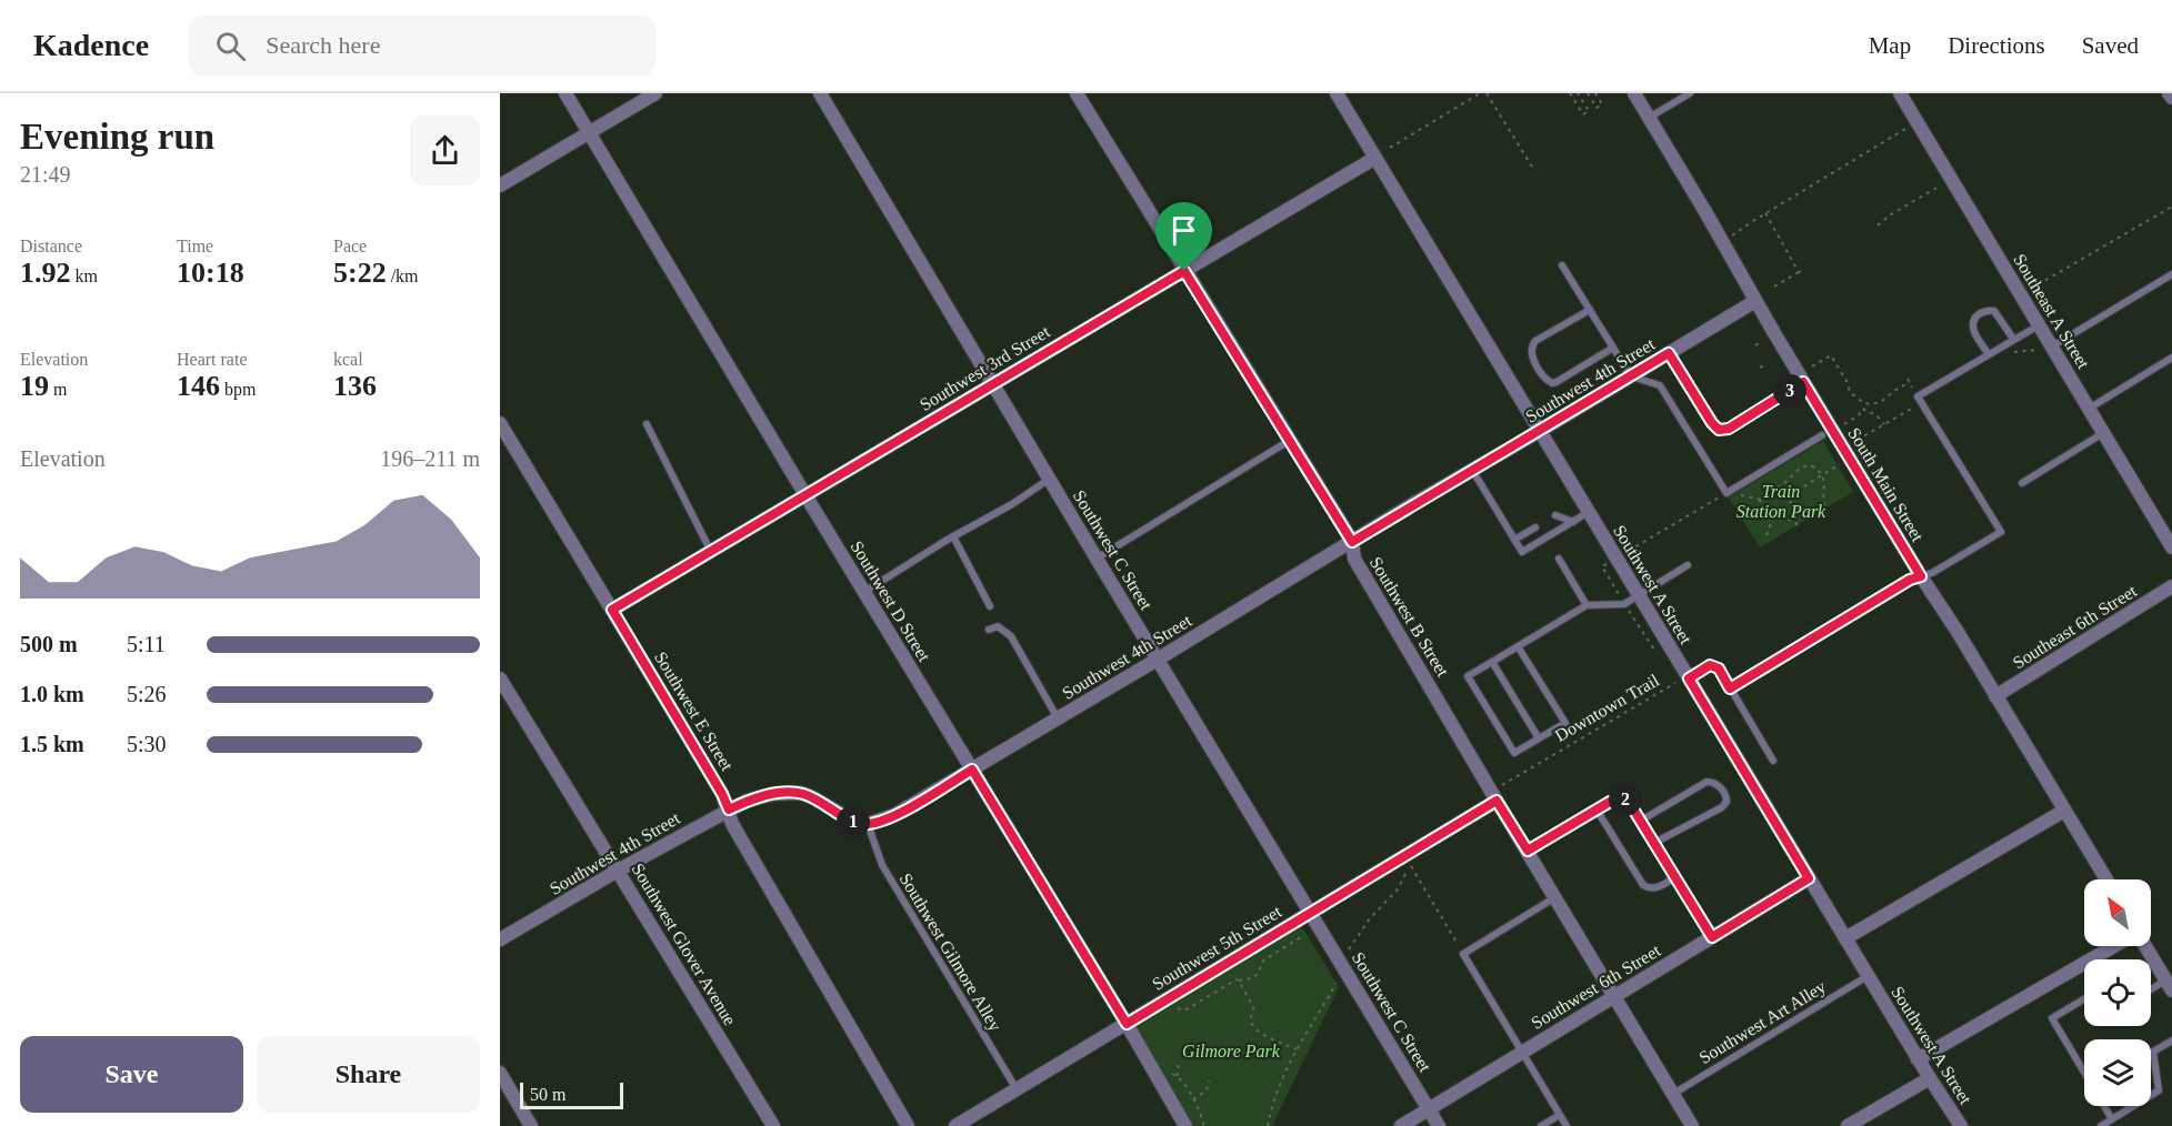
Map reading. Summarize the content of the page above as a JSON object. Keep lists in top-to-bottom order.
{
  "streets": {
    "street": [
      "Southeast A Street",
      "Southwest 3rd Street",
      "Southwest 4th Street",
      "South Main Street",
      "Southwest C Street",
      "Southwest A Street",
      "Southwest D Street",
      "Southwest B Street",
      "Southeast 6th Street",
      "Southwest E Street",
      "Southwest Glover Avenue",
      "Southwest 5th Street",
      "Southwest 6th Street"
    ],
    "lane": ["Southwest Gilmore Alley", "Southwest Art Alley"],
    "path": ["Downtown Trail"]
  },
  "crossings": [
    ["Southwest 3rd Street", "Southwest C Street"],
    ["Southwest 3rd Street", "Southwest A Street"],
    ["Southwest 3rd Street", "Southwest D Street"],
    ["Southwest 3rd Street", "Southwest B Street"],
    ["Southwest 3rd Street", "Southwest E Street"],
    ["Southwest 4th Street", "South Main Street"],
    ["Southwest 4th Street", "Southwest C Street"],
    ["Southwest 4th Street", "Southwest A Street"],
    ["Southwest 4th Street", "Southwest D Street"],
    ["Southwest 4th Street", "Southwest B Street"],
    ["Southwest 4th Street", "Southwest E Street"],
    ["Southwest 4th Street", "Southwest Glover Avenue"],
    ["Southwest 4th Street", "Southwest Gilmore Alley"],
    ["South Main Street", "Southeast 6th Street"],
    ["Southwest C Street", "Southwest 5th Street"],
    ["Southwest C Street", "Southwest 6th Street"],
    ["Southwest A Street", "Downtown Trail"],
    ["Southwest A Street", "Southwest 6th Street"],
    ["Southwest A Street", "Southwest Art Alley"],
    ["Southwest D Street", "Southwest 5th Street"],
    ["Southwest B Street", "Downtown Trail"],
    ["Southwest B Street", "Southwest 5th Street"],
    ["Southwest B Street", "Southwest 6th Street"],
    ["Southwest B Street", "Southwest Art Alley"],
    ["Downtown Trail", "Southwest 5th Street"],
    ["Southwest 5th Street", "Southwest Gilmore Alley"]
  ],
  "parks": ["Train Station Park", "Gilmore Park"],
  "scale_bar": "50 m",
  "north": "top left",
  "page": {
    "header": "Kadence",
    "search": "Search here",
    "nav": ["Map", "Directions", "Saved"],
    "heading": ["Evening run", "21:49"],
    "stats": [
      ["Distance", "1.92 km"],
      ["Time", "10:18"],
      ["Pace", "5:22 /km"],
      ["Elevation", "19 m"],
      ["Heart rate", "146 bpm"],
      ["kcal", "136"]
    ],
    "pins": ["3", "2", "1"],
    "chart": ["Elevation", "196–211 m"],
    "list": [
      {
        "name": "500 m",
        "note": "5:11"
      },
      {
        "name": "1.0 km",
        "note": "5:26"
      },
      {
        "name": "1.5 km",
        "note": "5:30"
      }
    ],
    "buttons": ["Save", "Share"],
    "scale": "50 m"
  }
}
